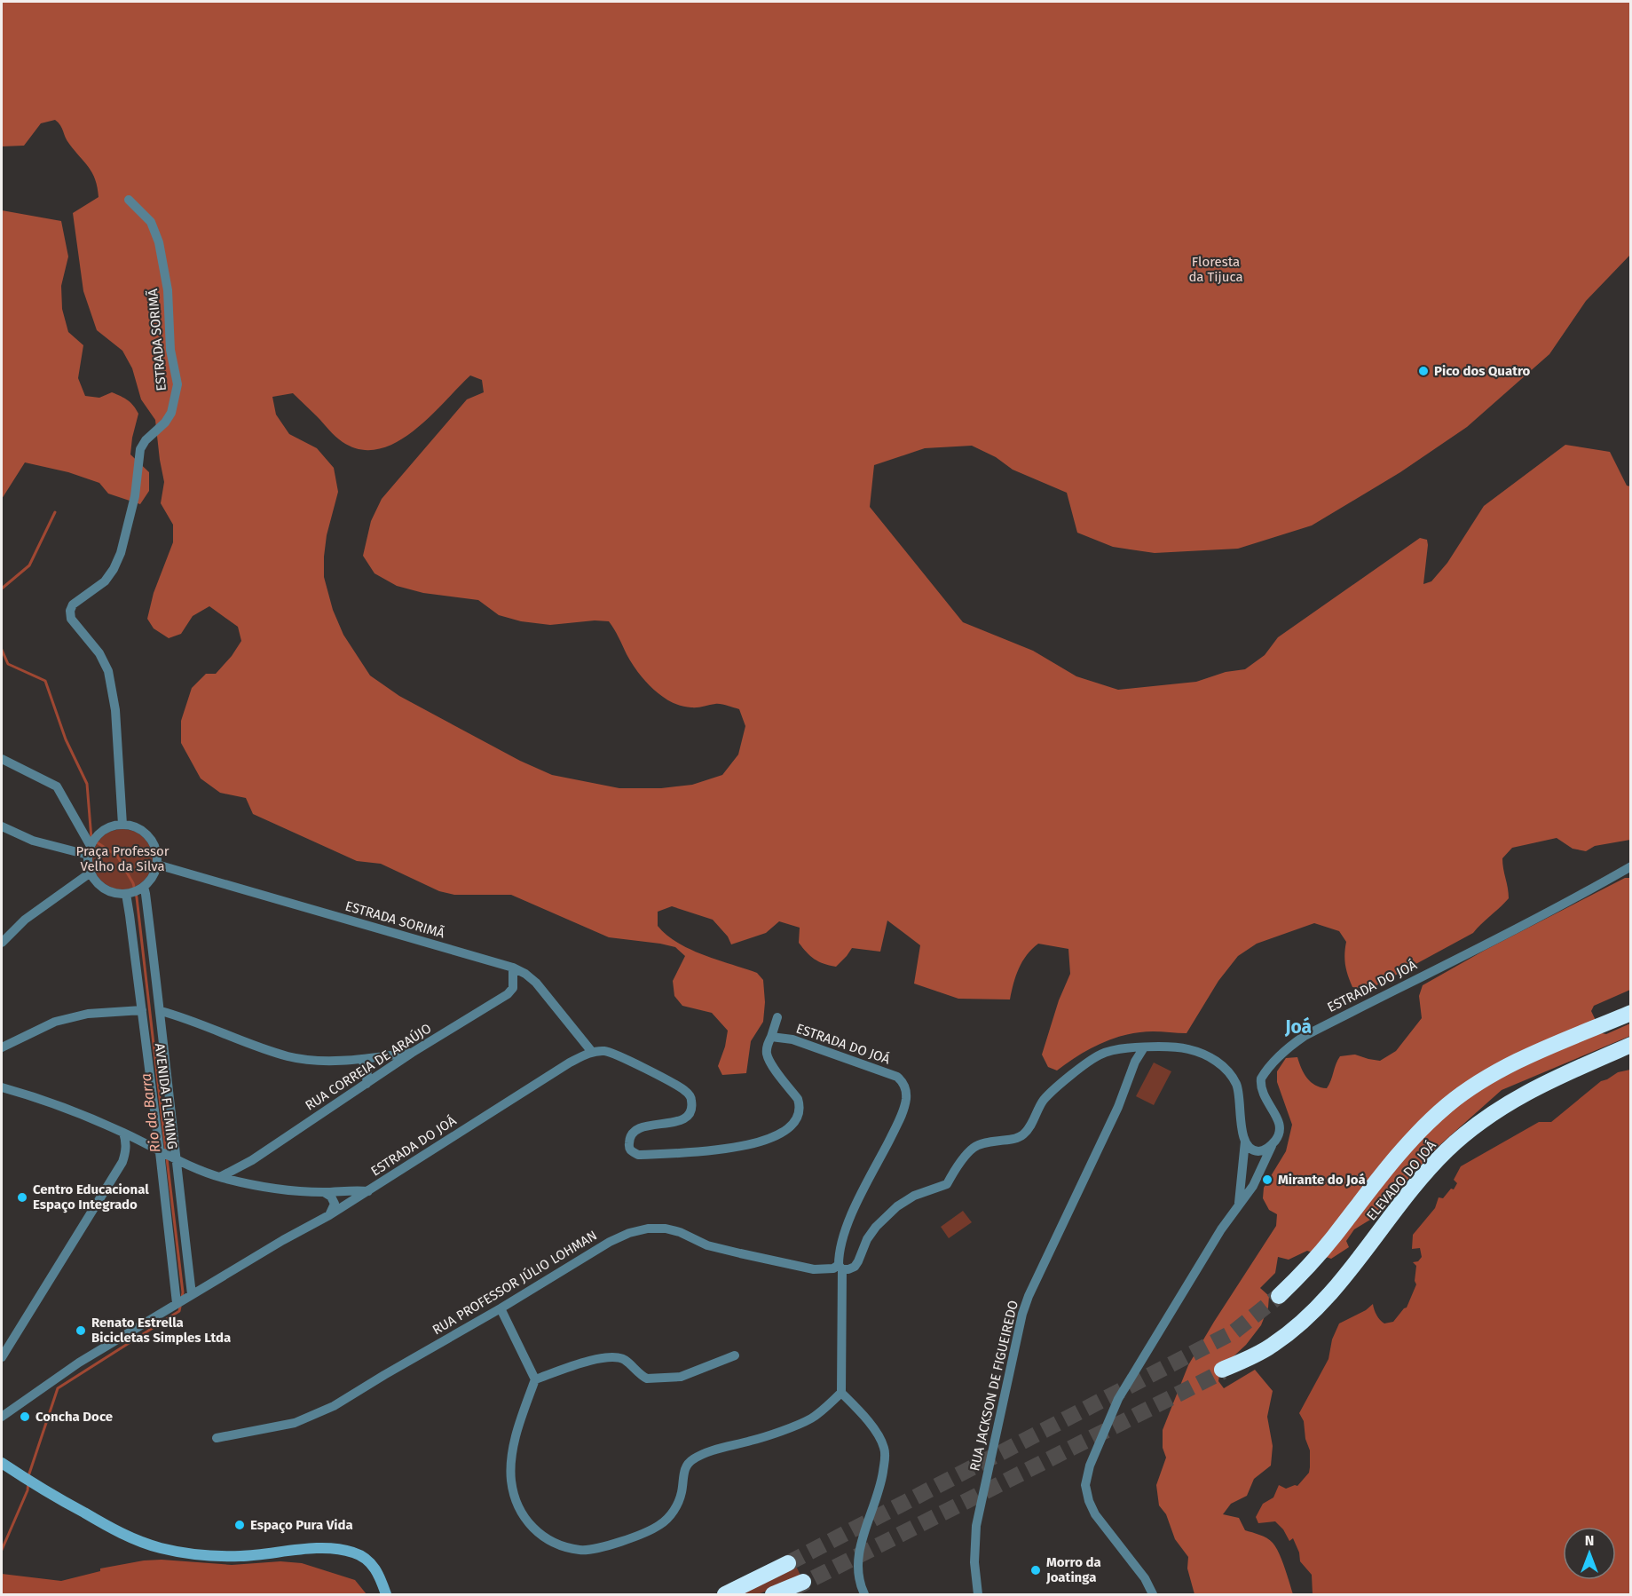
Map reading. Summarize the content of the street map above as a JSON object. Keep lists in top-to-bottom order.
{
  "streets": {
    "highway": ["ELEVADO DO JOÁ"],
    "street": [
      "ESTRADA SORIMÃ",
      "ESTRADA DO JOÁ",
      "RUA CORREIA DE ARAÚJO",
      "AVENIDA FLEMING",
      "RUA PROFESSOR JÚLIO LOHMAN",
      "RUA JACKSON DE FIGUEIREDO"
    ]
  },
  "crossings": [
    ["ESTRADA SORIMÃ", "ESTRADA DO JOÁ"],
    ["ESTRADA SORIMÃ", "RUA CORREIA DE ARAÚJO"],
    ["ESTRADA SORIMÃ", "AVENIDA FLEMING"],
    ["ESTRADA DO JOÁ", "AVENIDA FLEMING"],
    ["ESTRADA DO JOÁ", "RUA PROFESSOR JÚLIO LOHMAN"]
  ],
  "districts": ["Joá"],
  "water": ["Rio da Barra"],
  "parks": ["Floresta da Tijuca", "Praça Professor Velho da Silva"],
  "places": [
    "Pico dos Quatro",
    "Mirante do Joá",
    "Centro Educacional Espaço Integrado",
    "Renato Estrella Bicicletas Simples Ltda",
    "Concha Doce",
    "Espaço Pura Vida",
    "Morro da Joatinga"
  ],
  "north": "top"
}
